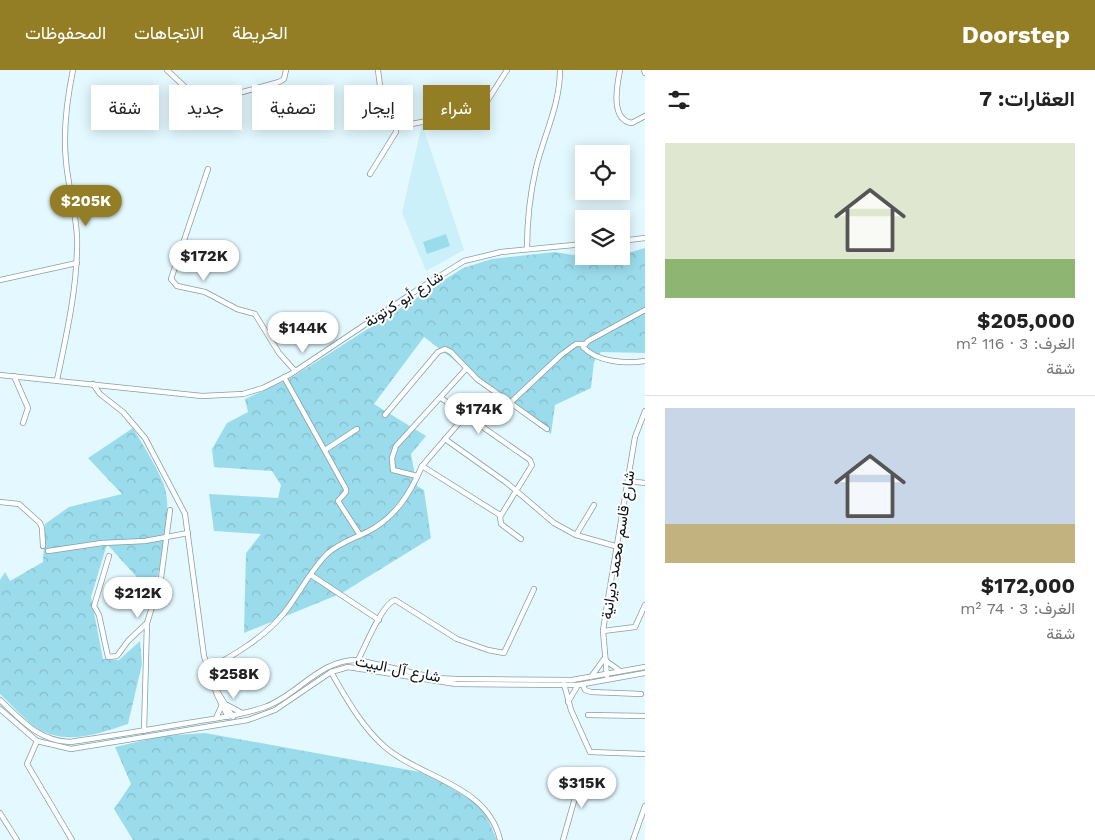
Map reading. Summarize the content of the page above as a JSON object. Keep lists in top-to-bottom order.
{
  "streets": {
    "street": ["شارع أبو كرتونة", "شارع قاسم محمد ديرانية", "شارع آل البيت"]
  },
  "crossings": [
    ["شارع قاسم محمد ديرانية", "شارع آل البيت"]
  ],
  "page": {
    "header": "Doorstep",
    "nav": ["الخريطة", "الاتجاهات", "المحفوظات"],
    "heading": "العقارات: 7",
    "chip": [
      "شراء",
      "إيجار",
      "تصفية",
      "جديد",
      "شقة"
    ],
    "list": [
      {
        "name": "$205,000",
        "note": "الغرف: 3 · 116 m² · شقة"
      },
      {
        "name": "$172,000",
        "note": "الغرف: 3 · 74 m² · شقة"
      }
    ],
    "price": [
      "$205K",
      "$172K",
      "$144K",
      "$174K",
      "$212K",
      "$258K",
      "$315K"
    ]
  }
}
